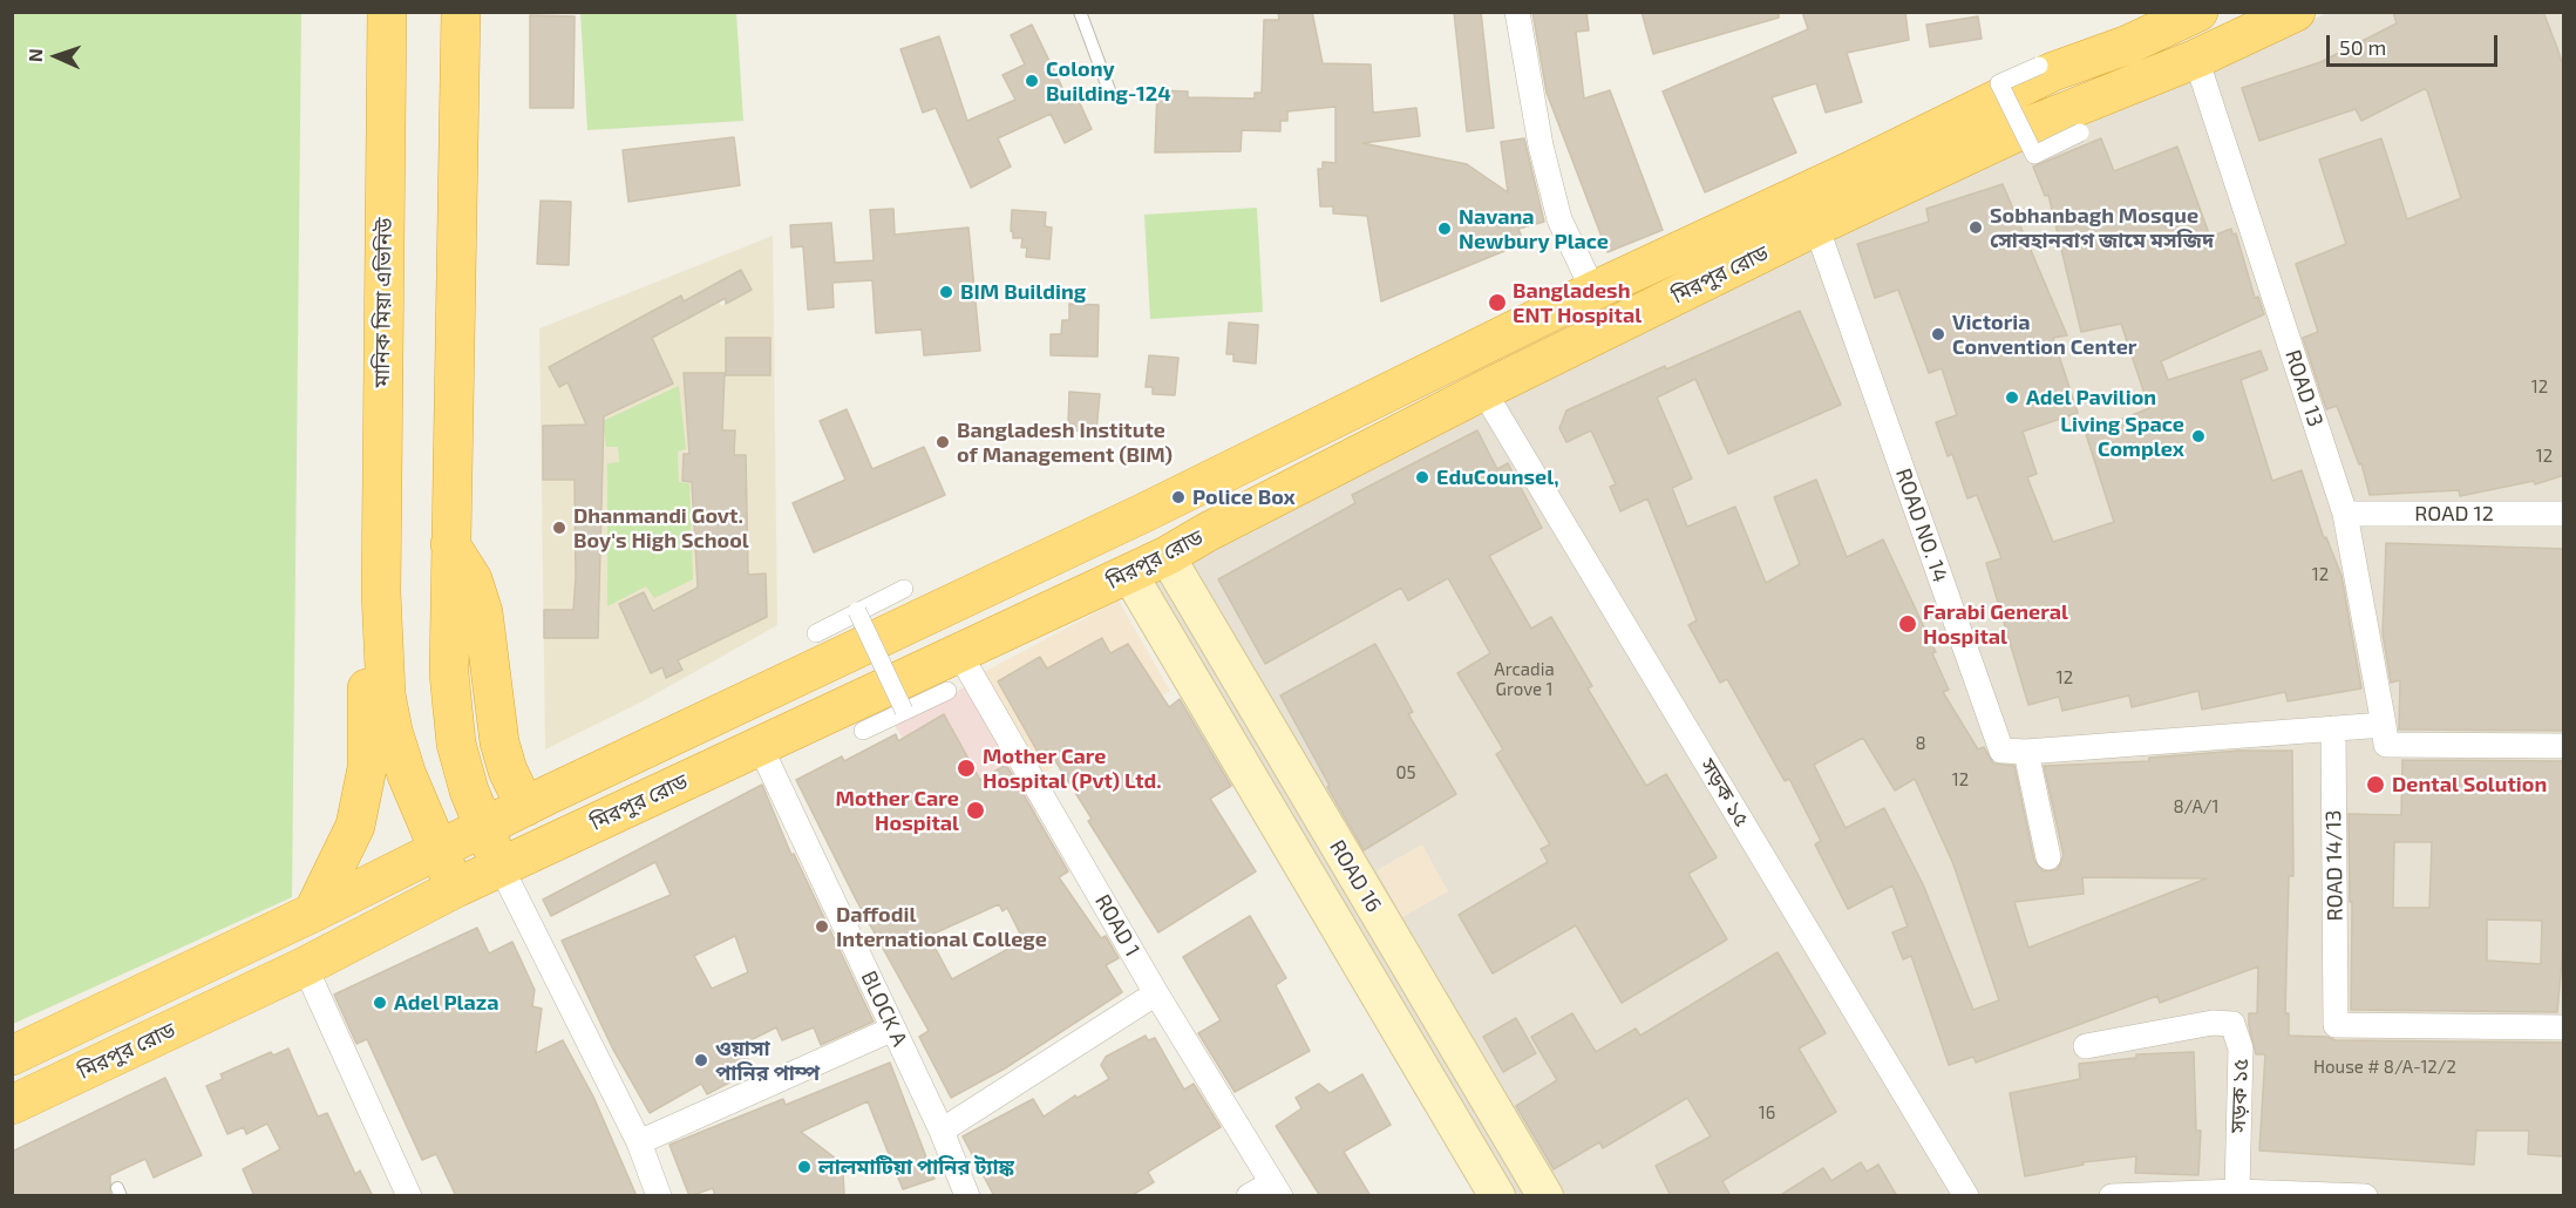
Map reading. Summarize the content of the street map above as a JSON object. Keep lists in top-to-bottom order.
{
  "streets": {
    "highway": ["মিরপুর রোড", "মানিক মিয়া এভিনিউ"],
    "main road": ["ROAD 16"],
    "street": [
      "ROAD 13",
      "ROAD 12",
      "ROAD NO. 14",
      "সড়ক ১৫",
      "ROAD 14/13",
      "ROAD 1",
      "BLOCK A"
    ]
  },
  "crossings": [
    ["মিরপুর রোড", "মানিক মিয়া এভিনিউ"],
    ["মিরপুর রোড", "ROAD 13"],
    ["মিরপুর রোড", "ROAD NO. 14"],
    ["মিরপুর রোড", "সড়ক ১৫"],
    ["মিরপুর রোড", "ROAD 16"],
    ["মিরপুর রোড", "ROAD 1"],
    ["মিরপুর রোড", "BLOCK A"],
    ["ROAD 13", "ROAD 12"],
    ["ROAD NO. 14", "ROAD 14/13"]
  ],
  "places": [
    "Colony Building-124",
    "Sobhanbagh Mosque সোবহানবাগ জামে মসজিদ",
    "Navana Newbury Place",
    "BIM Building",
    "Bangladesh ENT Hospital",
    "Victoria Convention Center",
    "Adel Pavilion",
    "Living Space Complex",
    "Bangladesh Institute of Management (BIM)",
    "EduCounsel,",
    "Police Box",
    "Dhanmandi Govt. Boy's High School",
    "Farabi General Hospital",
    "Mother Care Hospital (Pvt) Ltd.",
    "Dental Solution",
    "Mother Care Hospital",
    "Daffodil International College",
    "Adel Plaza",
    "ওয়াসা পানির পাম্প",
    "লালমাটিয়া পানির ট্যাঙ্ক"
  ],
  "house_numbers": [
    "12",
    "12",
    "12",
    "Arcadia Grove 1",
    "12",
    "8",
    "05",
    "12",
    "8/A/1",
    "House # 8/A-12/2",
    "16"
  ],
  "scale_bar": "50 m",
  "north": "left"
}
